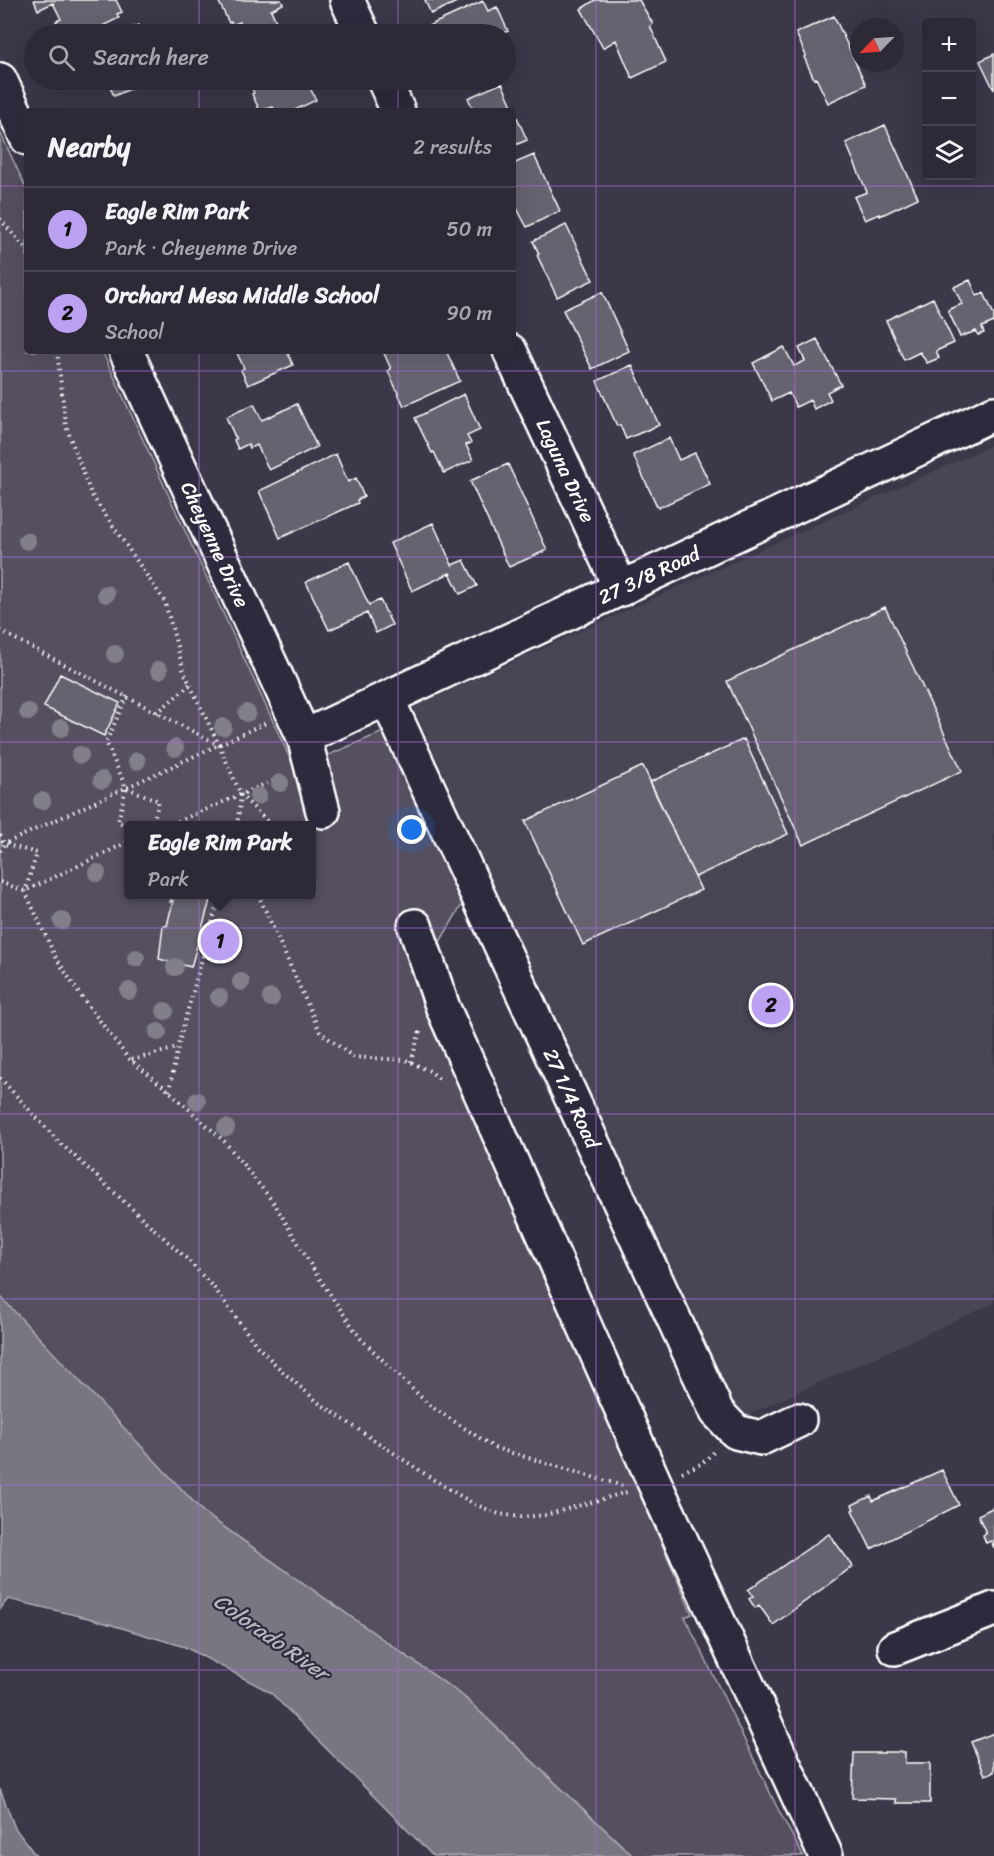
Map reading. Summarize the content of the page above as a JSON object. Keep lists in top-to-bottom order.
{
  "streets": {
    "street": [
      "Laguna Drive",
      "Cheyenne Drive",
      "27 3/8 Road",
      "27 1/4 Road"
    ]
  },
  "crossings": [
    ["Laguna Drive", "27 3/8 Road"],
    ["Cheyenne Drive", "27 3/8 Road"],
    ["27 3/8 Road", "27 1/4 Road"]
  ],
  "water": ["Colorado River"],
  "north": "bottom left",
  "page": {
    "map_buttons": ["+", "−"],
    "search": "Search here",
    "heading": ["Nearby", "2 results"],
    "list": [
      {
        "mark": "1",
        "name": "Eagle Rim Park",
        "note": "Park · Cheyenne Drive",
        "value": "50 m"
      },
      {
        "mark": "2",
        "name": "Orchard Mesa Middle School",
        "note": "School",
        "value": "90 m"
      }
    ],
    "popup": ["Eagle Rim Park", "Park"],
    "pins": ["1", "2"]
  }
}
